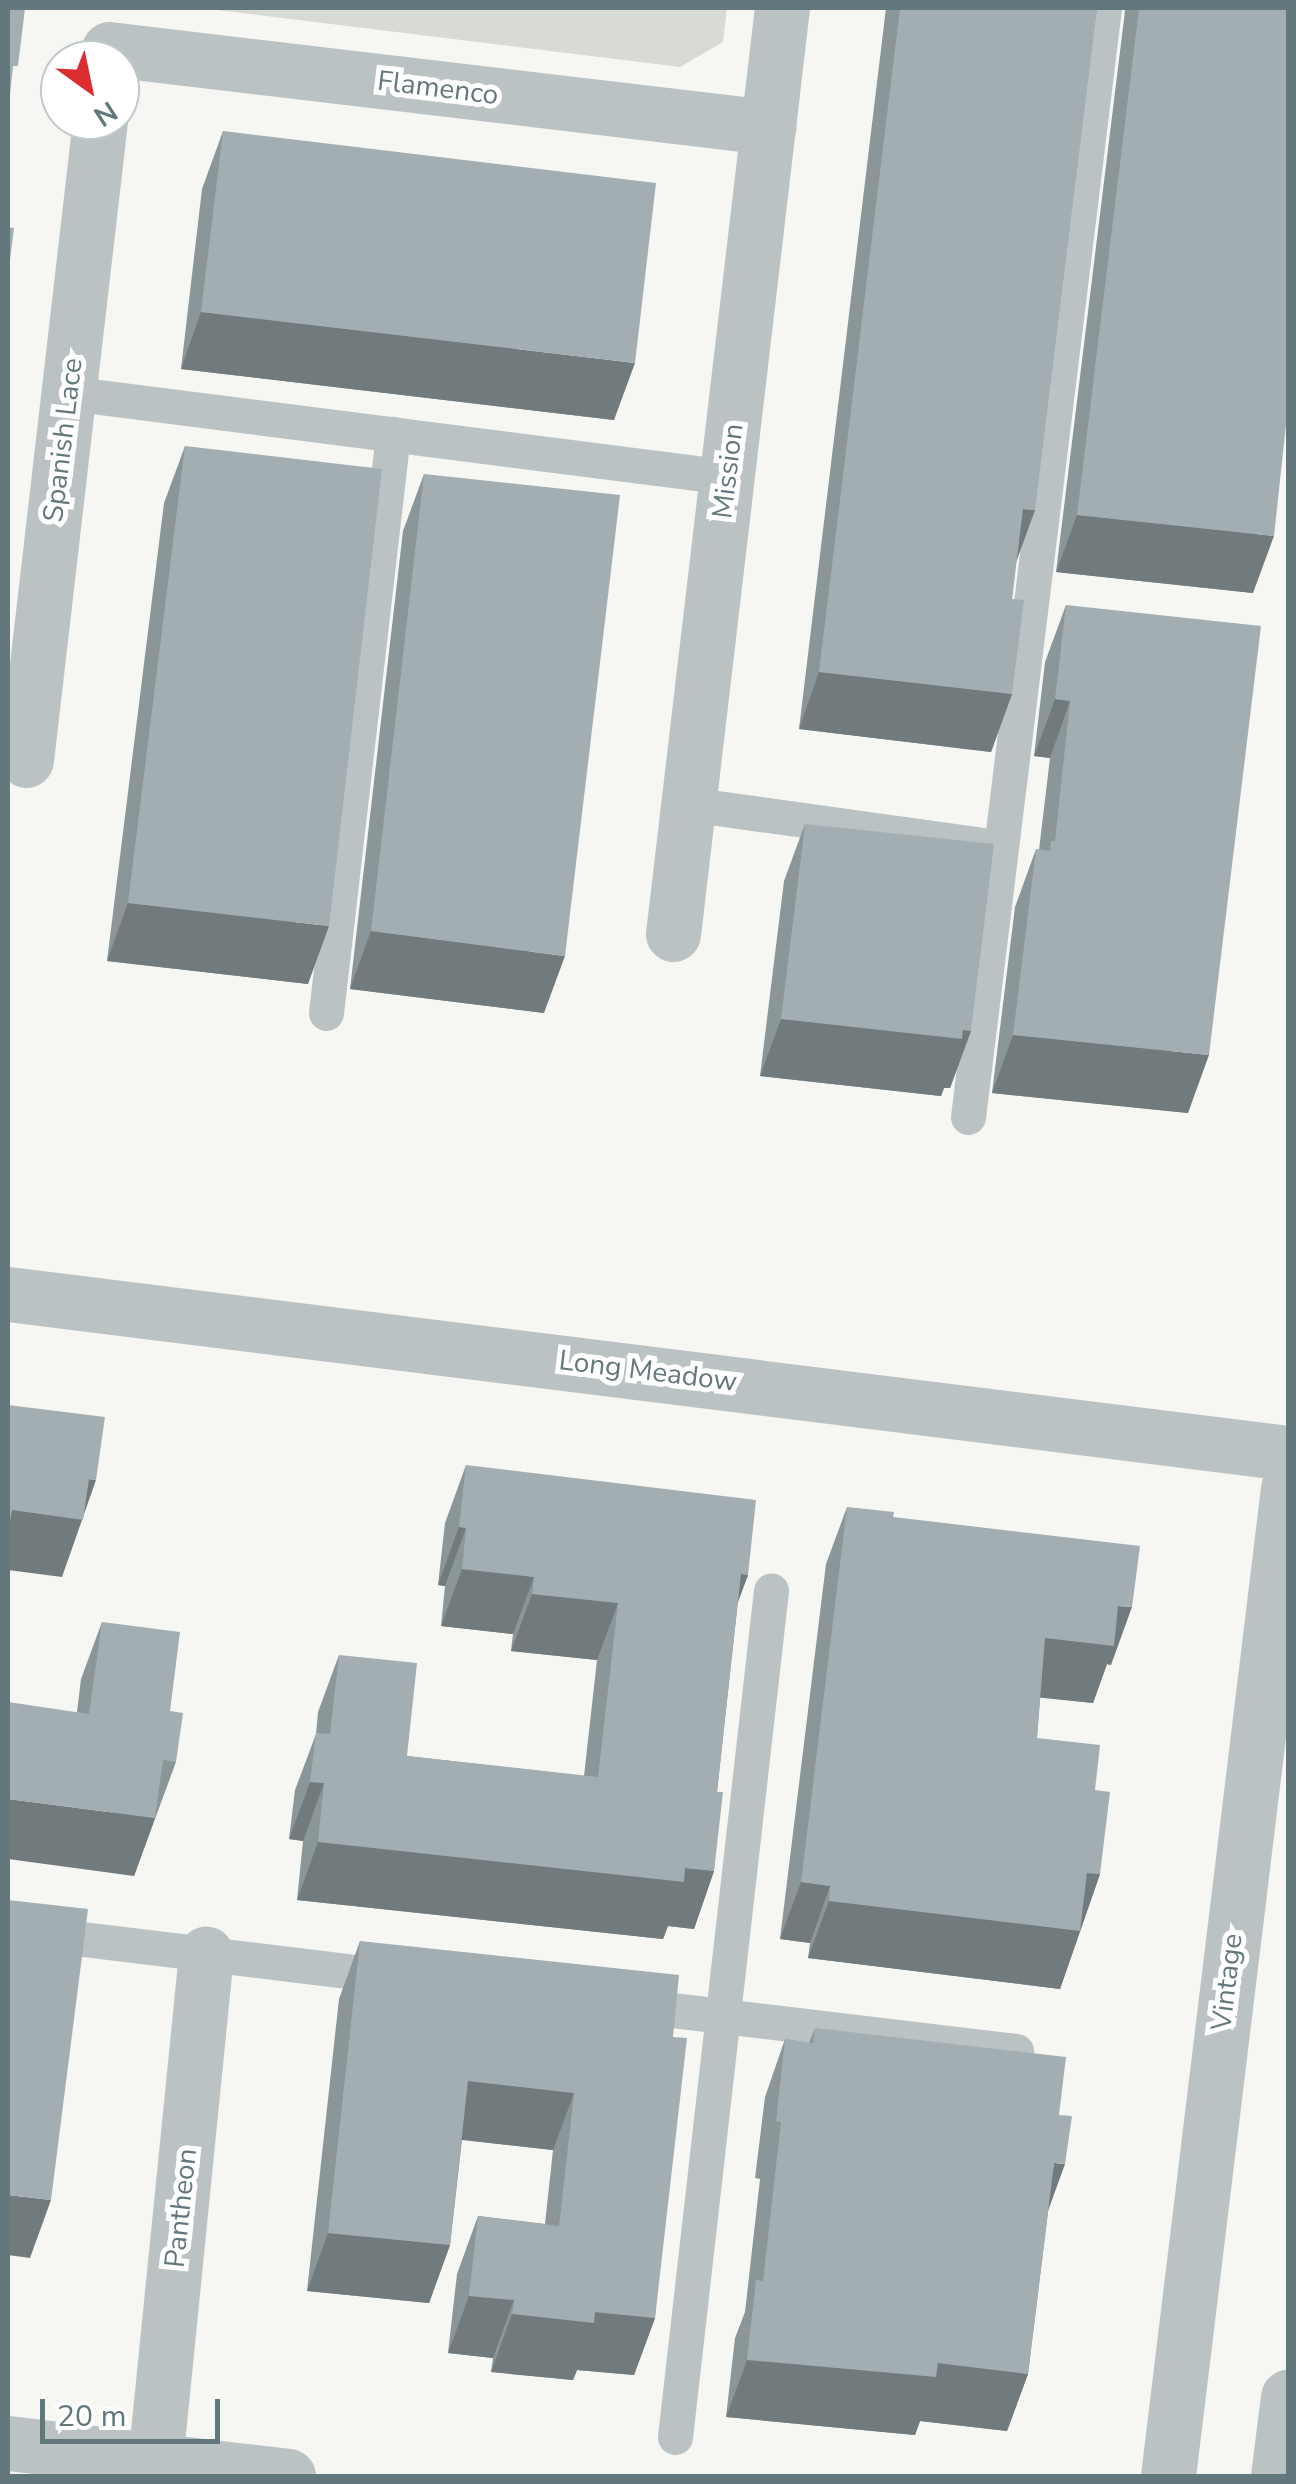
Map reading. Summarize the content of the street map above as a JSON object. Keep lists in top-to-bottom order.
{
  "streets": {
    "street": [
      "Flamenco",
      "Spanish Lace",
      "Mission",
      "Long Meadow",
      "Vintage",
      "Pantheon"
    ]
  },
  "crossings": [
    ["Flamenco", "Mission"]
  ],
  "scale_bar": "20 m",
  "north": "bottom right"
}
